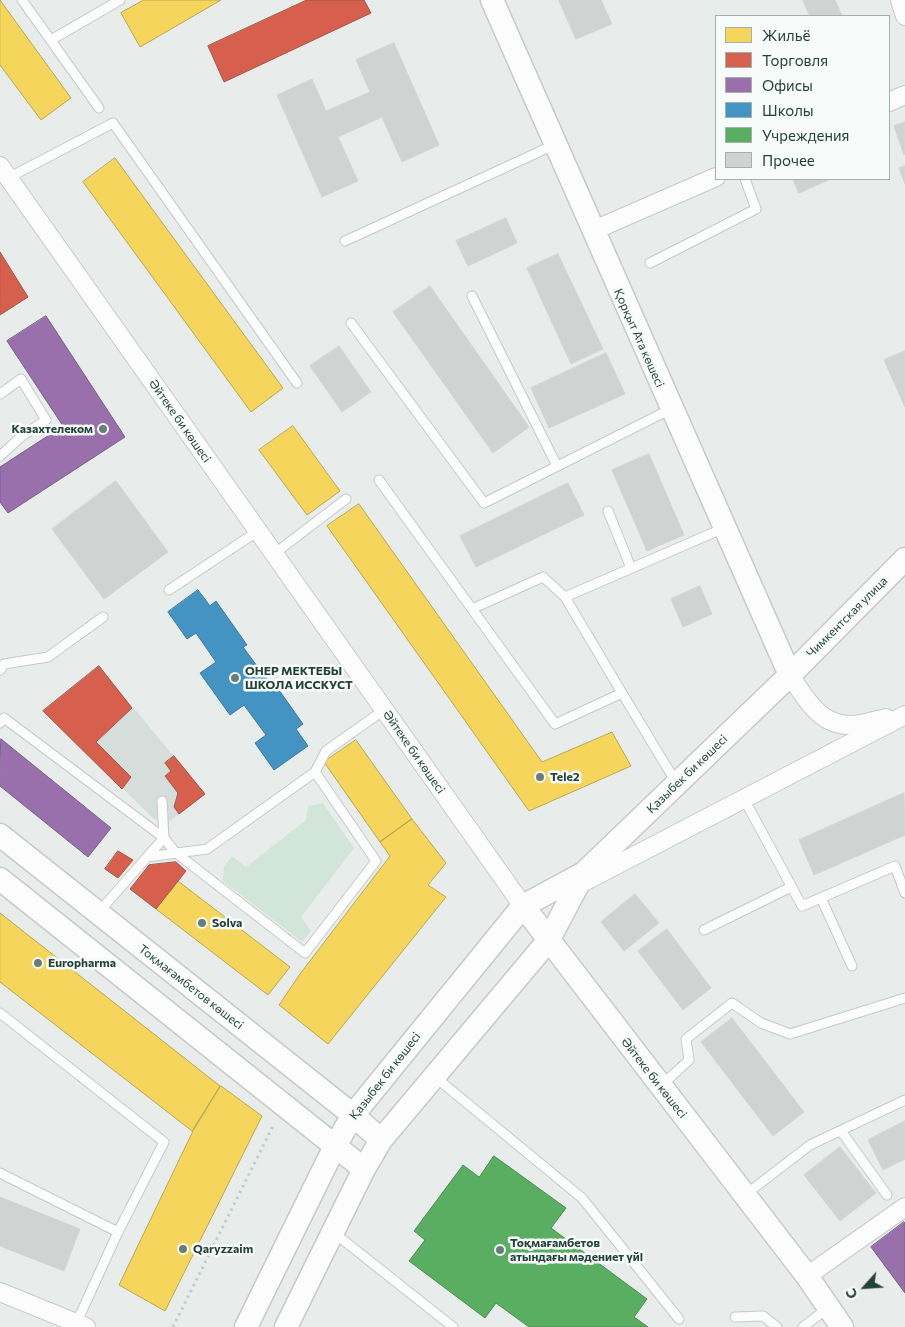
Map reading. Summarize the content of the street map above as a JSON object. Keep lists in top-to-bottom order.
{
  "streets": {
    "street": [
      "Қорқыт Ата көшесі",
      "Әйтеке би көшесі",
      "Чимкентская улица",
      "Қазыбек би көшесі",
      "Тоқмағамбетов көшесі"
    ]
  },
  "crossings": [
    ["Қорқыт Ата көшесі", "Чимкентская улица"],
    ["Қорқыт Ата көшесі", "Қазыбек би көшесі"],
    ["Әйтеке би көшесі", "Қазыбек би көшесі"],
    ["Чимкентская улица", "Қазыбек би көшесі"],
    ["Қазыбек би көшесі", "Тоқмағамбетов көшесі"]
  ],
  "places": [
    "Казахтелеком",
    "ОНЕР МЕКТЕБЫ ШКОЛА ИССКУСТ",
    "Tele2",
    "Solva",
    "Europharma",
    "Qaryzzaim",
    "Тоқмағамбетов атындағы мәдениет үйі"
  ],
  "legend": [
    "Жильё",
    "Торговля",
    "Офисы",
    "Школы",
    "Учреждения",
    "Прочее"
  ],
  "north": "bottom left"
}
